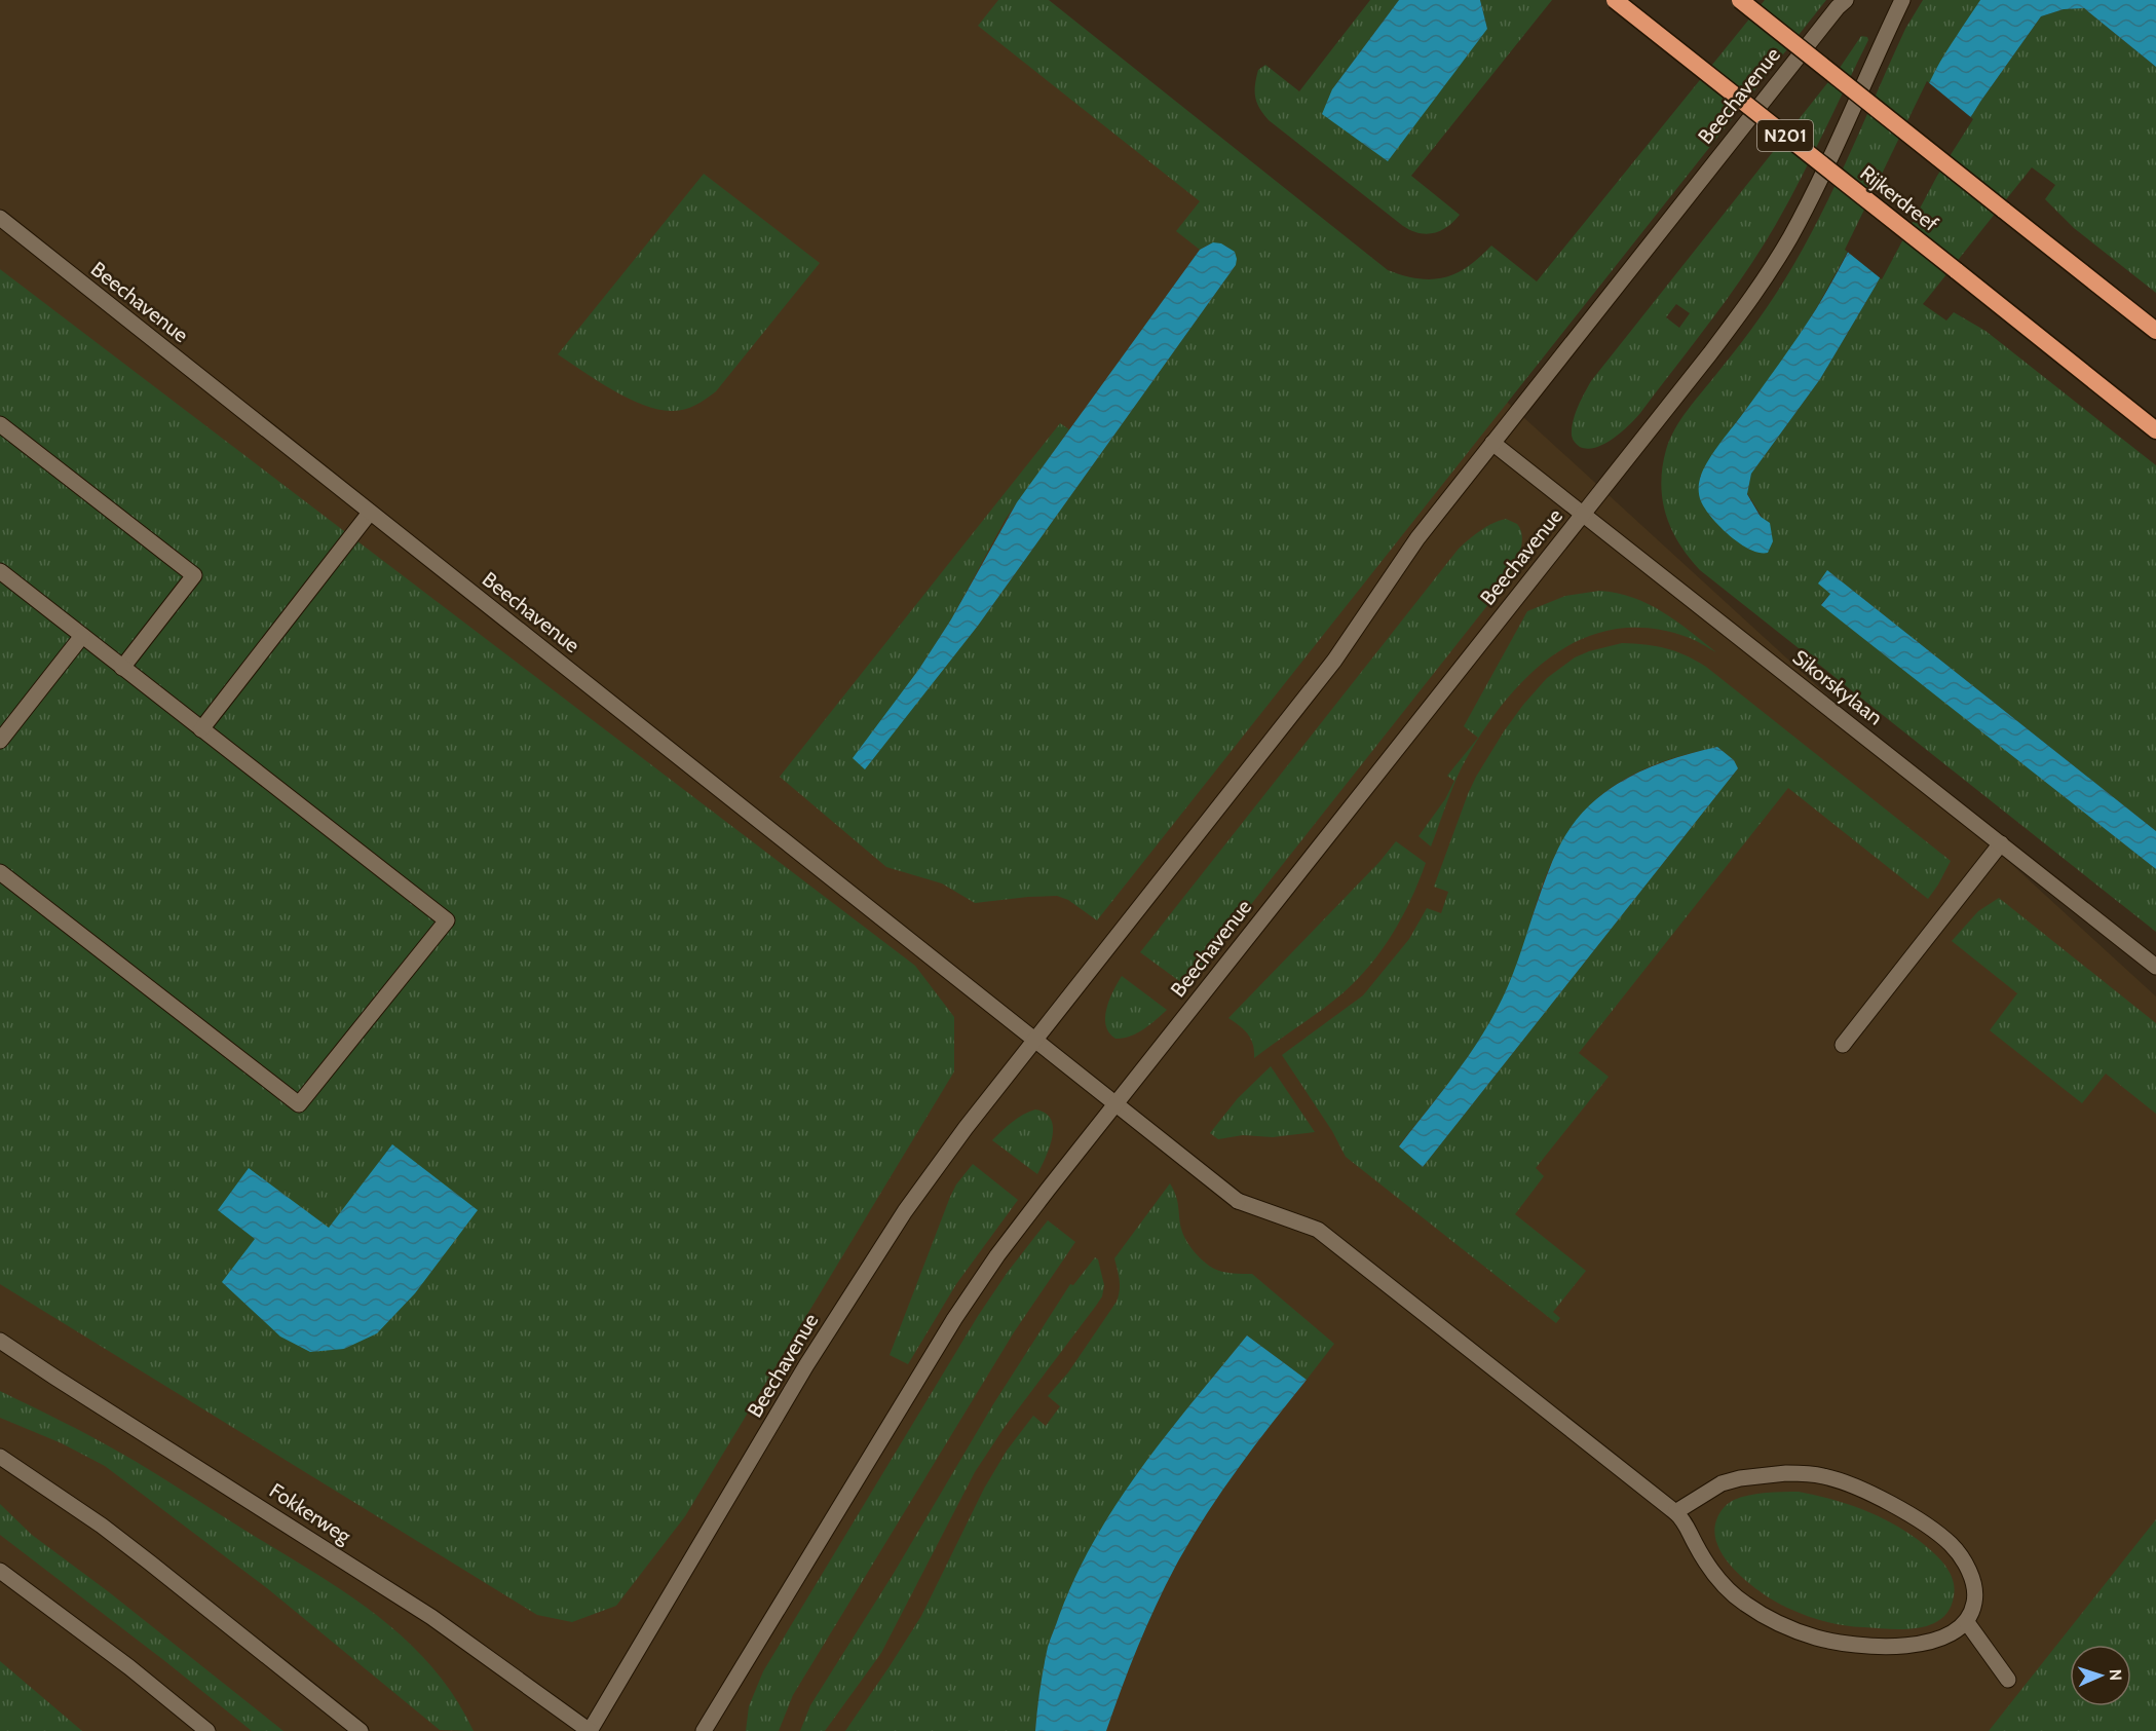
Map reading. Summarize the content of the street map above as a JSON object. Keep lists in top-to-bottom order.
{
  "streets": {
    "highway": ["N201", "Rijkerdreef"],
    "street": ["Beechavenue", "Sikorskylaan", "Fokkerweg"]
  },
  "crossings": [
    ["Beechavenue", "Sikorskylaan"],
    ["Beechavenue", "Fokkerweg"]
  ],
  "north": "right"
}
